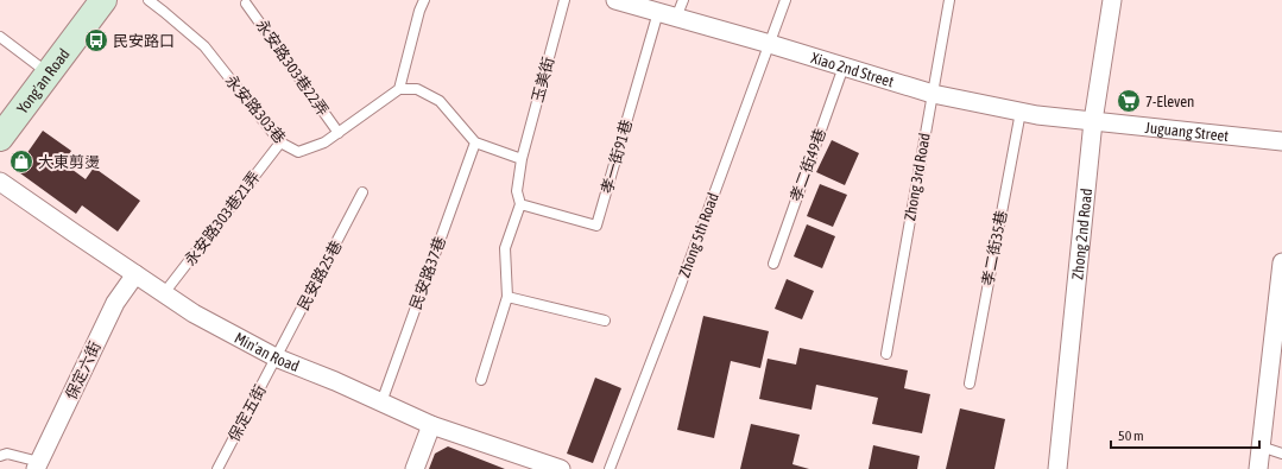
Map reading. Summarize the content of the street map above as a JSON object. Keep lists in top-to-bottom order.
{
  "streets": {
    "main road": ["Yong'an Road"],
    "street": [
      "Xiao 2nd Street",
      "Juguang Street",
      "Zhong 2nd Road",
      "Min'an Road",
      "保定六街"
    ],
    "lane": [
      "永安路303巷22弄",
      "玉美街",
      "永安路303巷",
      "孝一街91巷",
      "孝二街49巷",
      "Zhong 3rd Road",
      "永安路303巷21弄",
      "Zhong 5th Road",
      "孝二街35巷",
      "民安路37巷",
      "民安路25巷",
      "保定五街"
    ]
  },
  "crossings": [
    ["永安路303巷22弄", "永安路303巷"],
    ["Xiao 2nd Street", "Juguang Street"],
    ["Xiao 2nd Street", "孝一街91巷"],
    ["Xiao 2nd Street", "孝二街49巷"],
    ["Xiao 2nd Street", "Zhong 3rd Road"],
    ["Xiao 2nd Street", "Zhong 2nd Road"],
    ["Xiao 2nd Street", "Zhong 5th Road"],
    ["Xiao 2nd Street", "孝二街35巷"],
    ["玉美街", "孝一街91巷"],
    ["永安路303巷", "永安路303巷21弄"],
    ["Juguang Street", "Zhong 2nd Road"],
    ["永安路303巷21弄", "Min'an Road"],
    ["民安路37巷", "Min'an Road"],
    ["民安路25巷", "Min'an Road"],
    ["民安路25巷", "保定五街"],
    ["Min'an Road", "保定六街"],
    ["Min'an Road", "保定五街"]
  ],
  "places": {
    "bus stop": ["民安路口"],
    "supermarket": ["7-Eleven"],
    "shop": ["大東剪燙"]
  },
  "scale_bar": "50 m"
}
